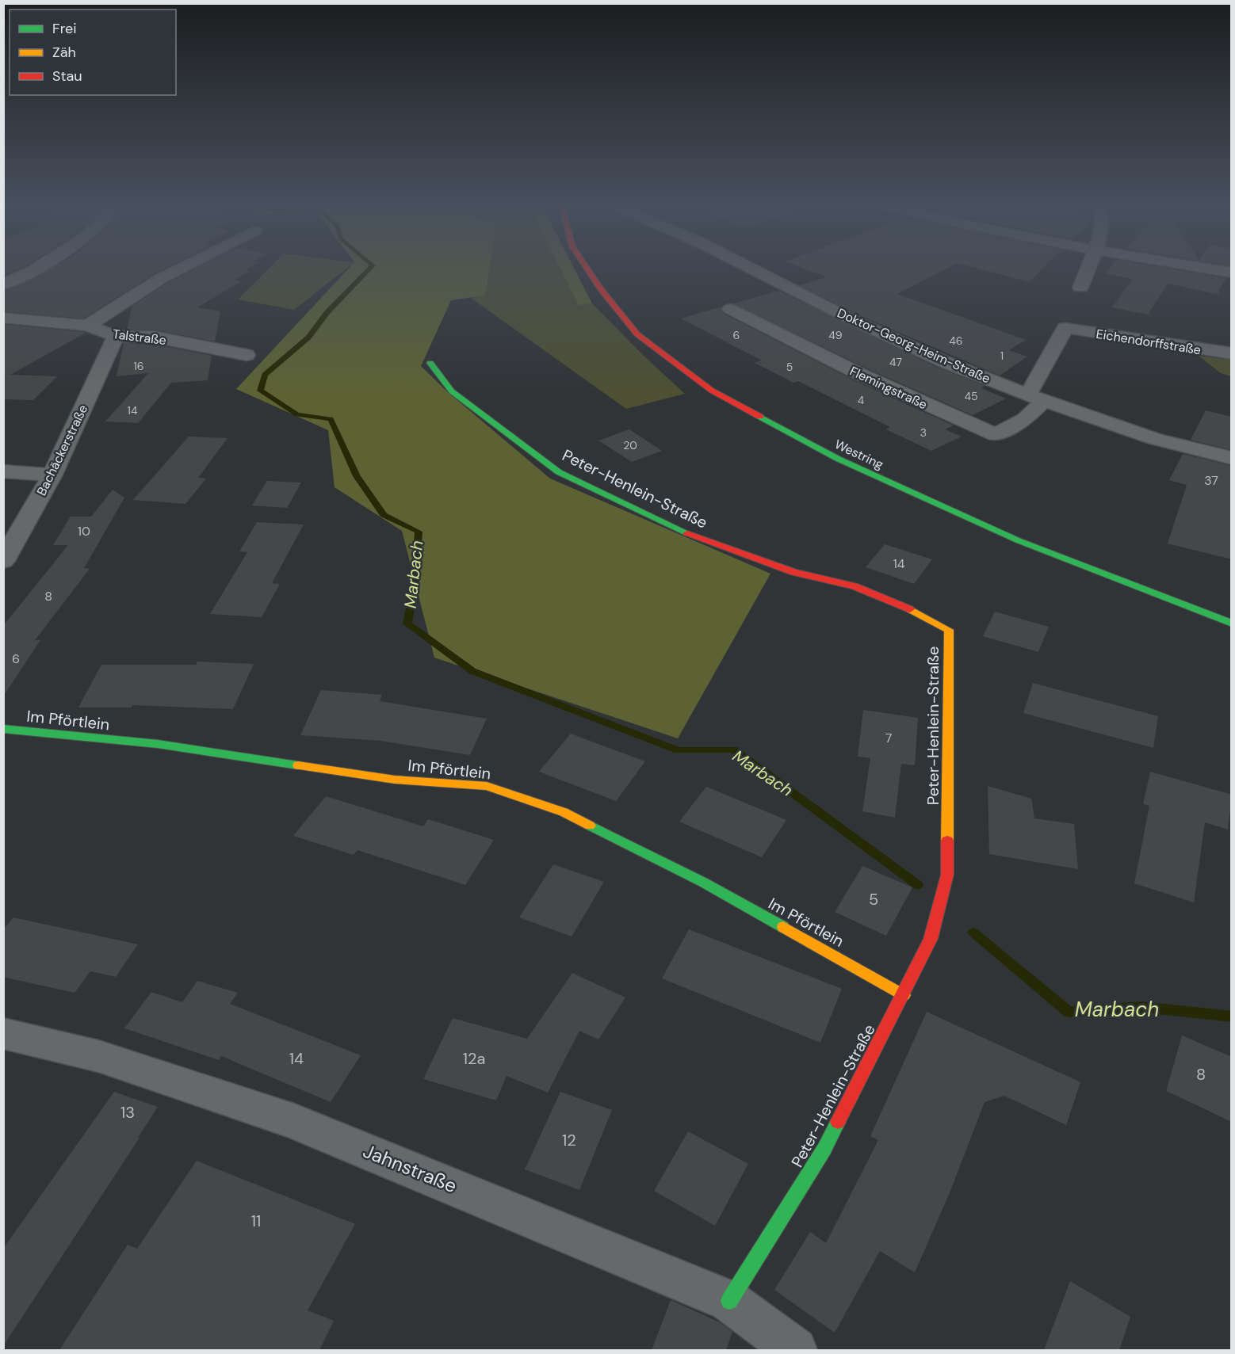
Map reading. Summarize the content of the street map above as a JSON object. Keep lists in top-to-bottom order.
{
  "streets": {
    "street": [
      "Talstraße",
      "Eichendorffstraße",
      "Doktor-Georg-Heim-Straße",
      "Flemingstraße",
      "Bachäckerstraße",
      "Westring",
      "Peter-Henlein-Straße",
      "Im Pförtlein",
      "Jahnstraße"
    ]
  },
  "crossings": [
    ["Talstraße", "Bachäckerstraße"],
    ["Eichendorffstraße", "Doktor-Georg-Heim-Straße"],
    ["Eichendorffstraße", "Flemingstraße"],
    ["Doktor-Georg-Heim-Straße", "Flemingstraße"],
    ["Peter-Henlein-Straße", "Im Pförtlein"],
    ["Peter-Henlein-Straße", "Jahnstraße"]
  ],
  "water": ["Marbach"],
  "house_numbers": [
    "6",
    "49",
    "46",
    "1",
    "47",
    "16",
    "5",
    "45",
    "4",
    "14",
    "3",
    "20",
    "37",
    "10",
    "14",
    "8",
    "6",
    "7",
    "5",
    "14",
    "12a",
    "8",
    "13",
    "12",
    "11"
  ],
  "legend": ["Frei", "Zäh", "Stau"]
}
